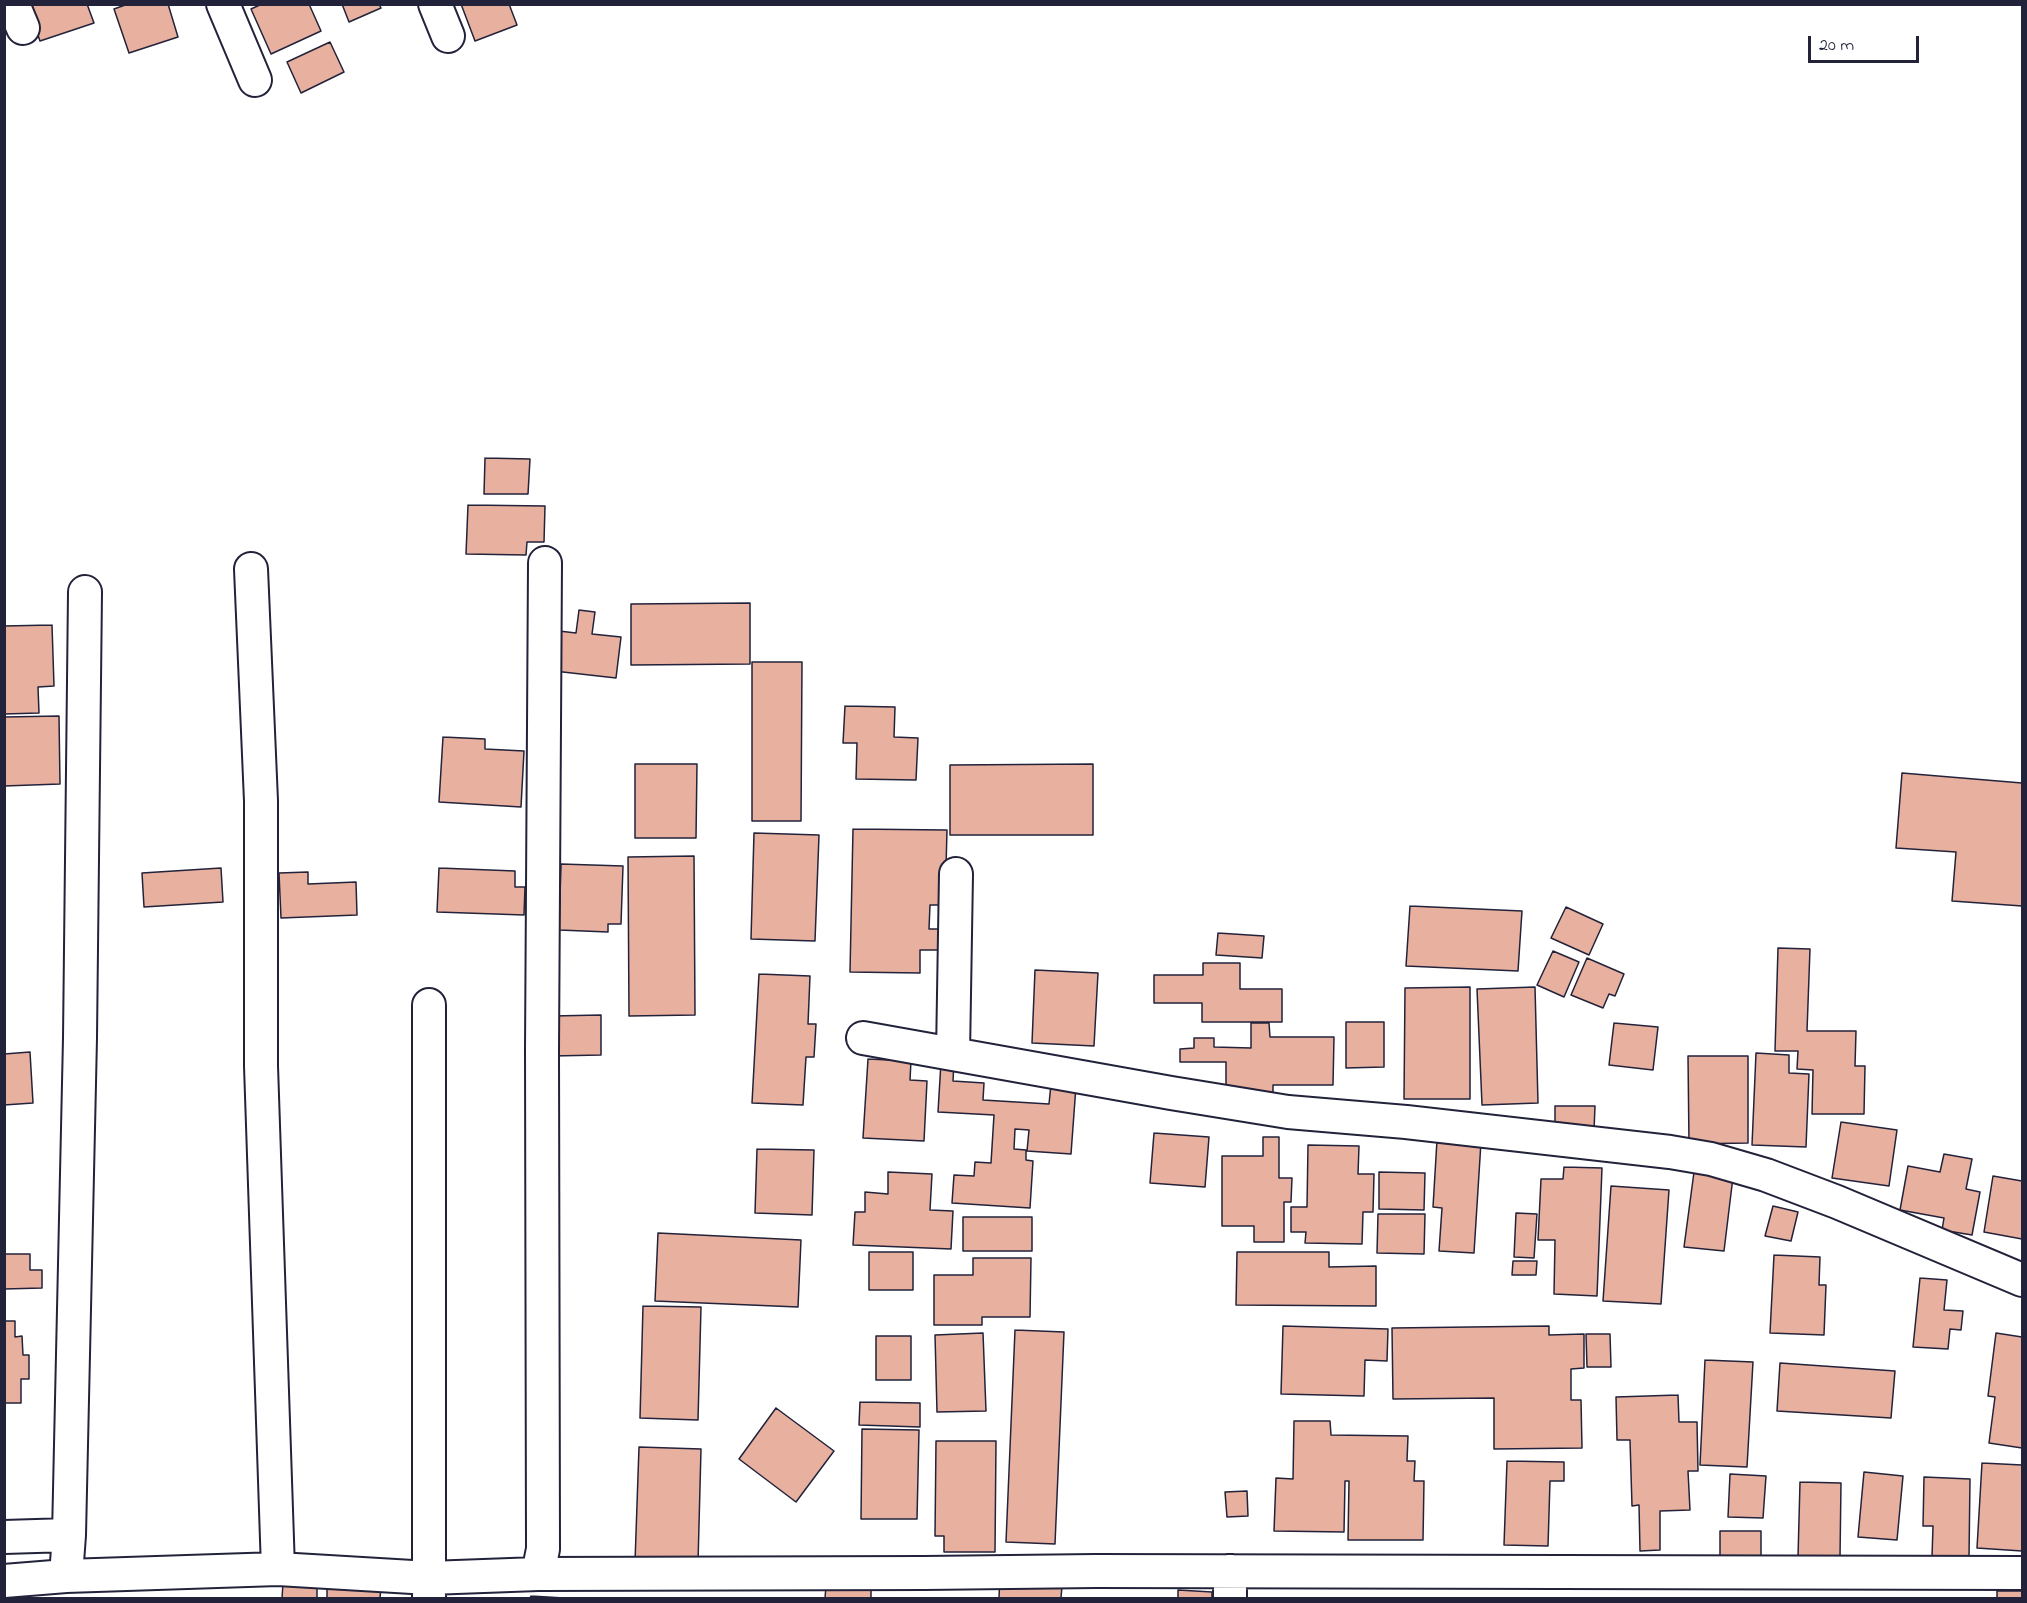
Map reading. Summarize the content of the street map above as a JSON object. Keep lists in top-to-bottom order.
{
  "scale_bar": "20 m"
}
